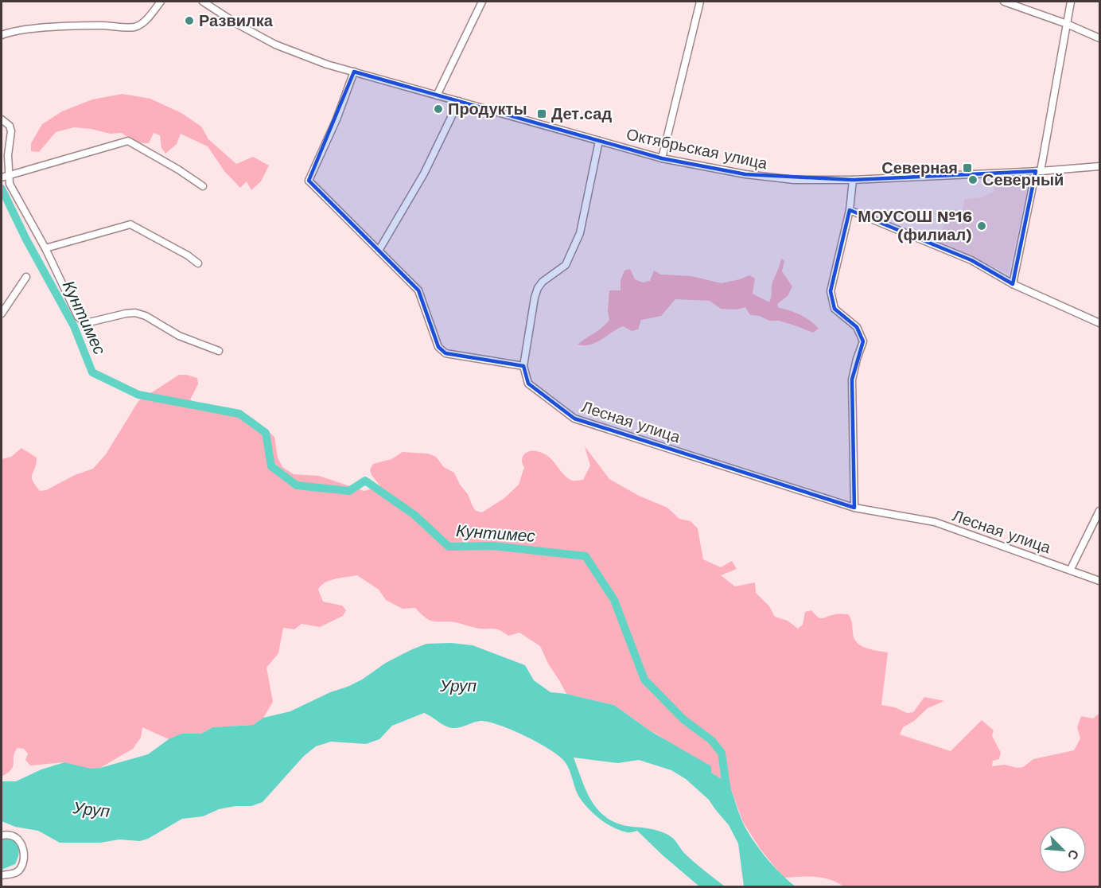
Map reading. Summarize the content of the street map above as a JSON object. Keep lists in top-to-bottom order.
{
  "streets": {
    "street": ["Октябрьская улица", "Лесная улица"]
  },
  "water": ["Кунтимес", "Уруп"],
  "places": {
    "other": [
      "Развилка",
      "Продукты",
      "Северный",
      "МОУСОШ №16 (филиал)"
    ],
    "transit": ["Дет.сад", "Северная"]
  },
  "north": "bottom right"
}
